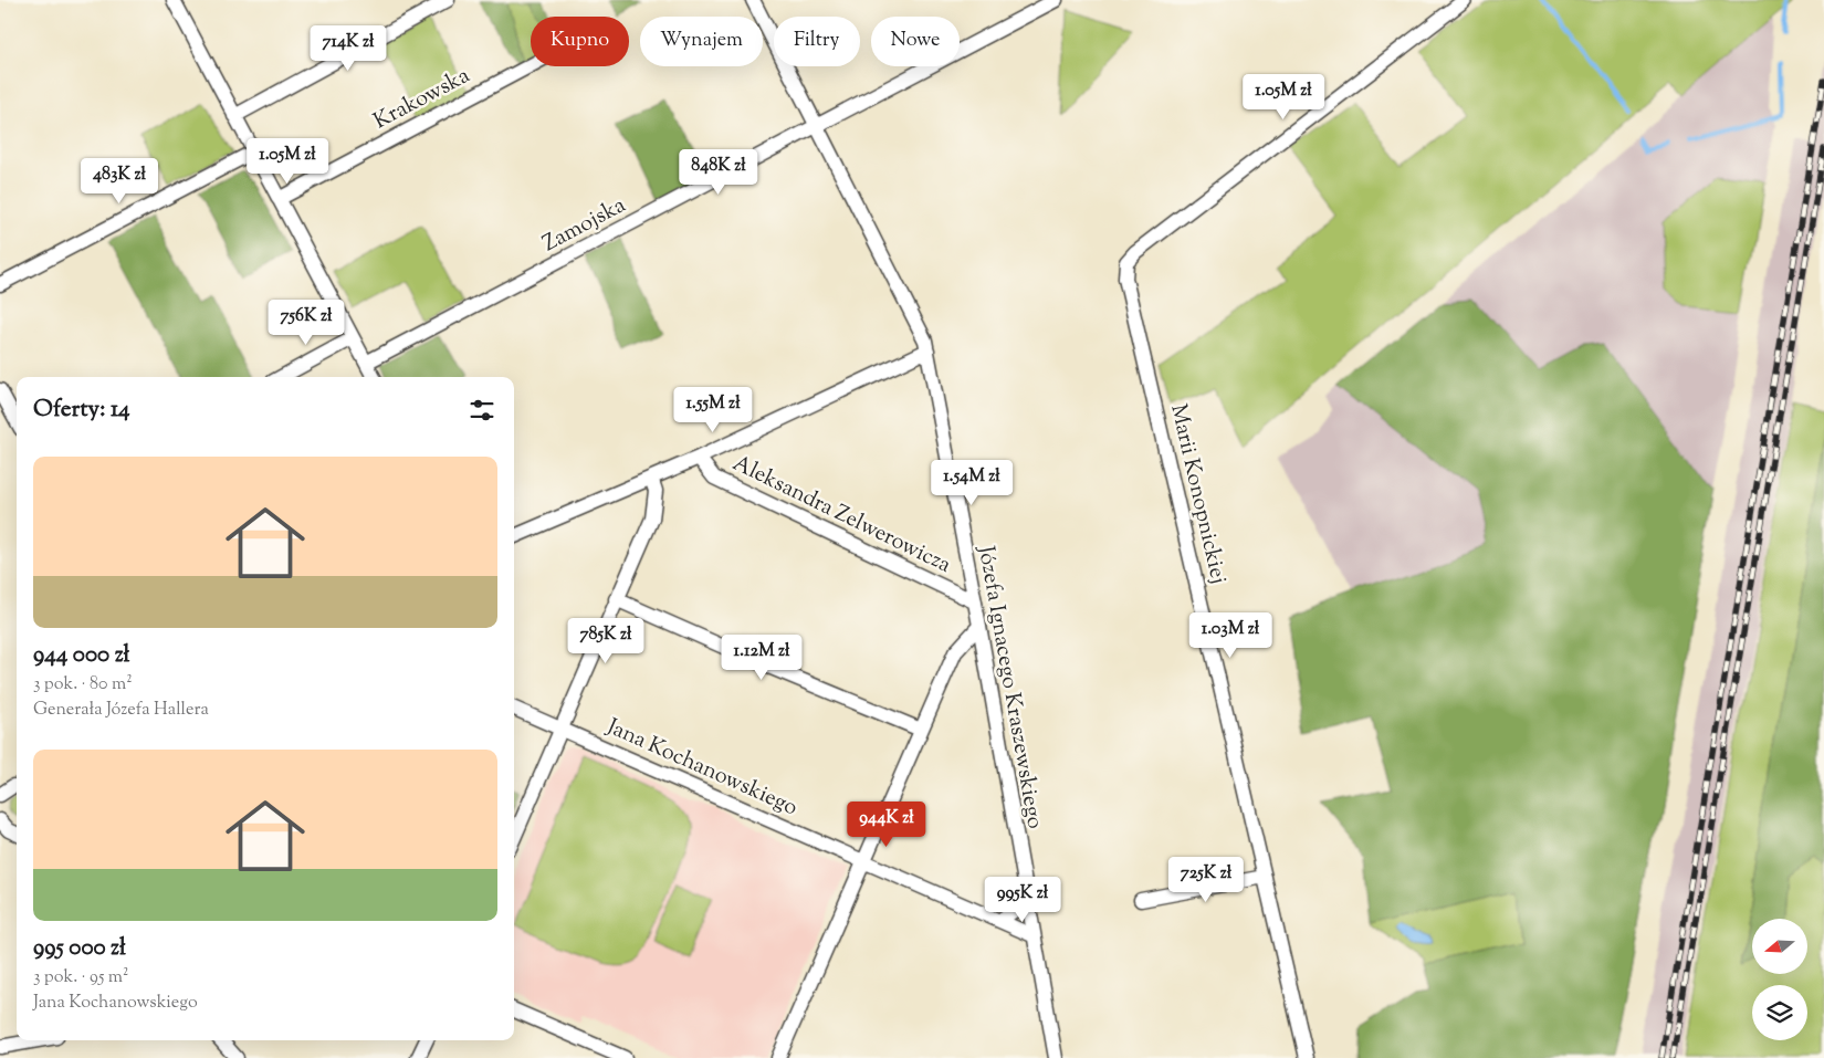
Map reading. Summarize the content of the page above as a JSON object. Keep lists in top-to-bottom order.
{
  "streets": {
    "street": [
      "Krakowska",
      "Zamojska",
      "Marii Konopnickiej",
      "Aleksandra Zelwerowicza",
      "Józefa Ignacego Kraszewskiego",
      "Jana Kochanowskiego"
    ]
  },
  "crossings": [
    ["Zamojska", "Józefa Ignacego Kraszewskiego"],
    ["Aleksandra Zelwerowicza", "Józefa Ignacego Kraszewskiego"],
    ["Józefa Ignacego Kraszewskiego", "Jana Kochanowskiego"]
  ],
  "north": "left",
  "page": {
    "chip": [
      "Kupno",
      "Wynajem",
      "Filtry",
      "Nowe"
    ],
    "price": [
      "714K zł",
      "1.05M zł",
      "1.05M zł",
      "848K zł",
      "483K zł",
      "756K zł",
      "1.55M zł",
      "1.54M zł",
      "1.03M zł",
      "785K zł",
      "1.12M zł",
      "944K zł",
      "725K zł",
      "995K zł"
    ],
    "heading": "Oferty: 14",
    "list": [
      {
        "name": "944 000 zł",
        "note": "3 pok. · 80 m² · Generała Józefa Hallera"
      },
      {
        "name": "995 000 zł",
        "note": "3 pok. · 95 m² · Jana Kochanowskiego"
      }
    ]
  }
}
